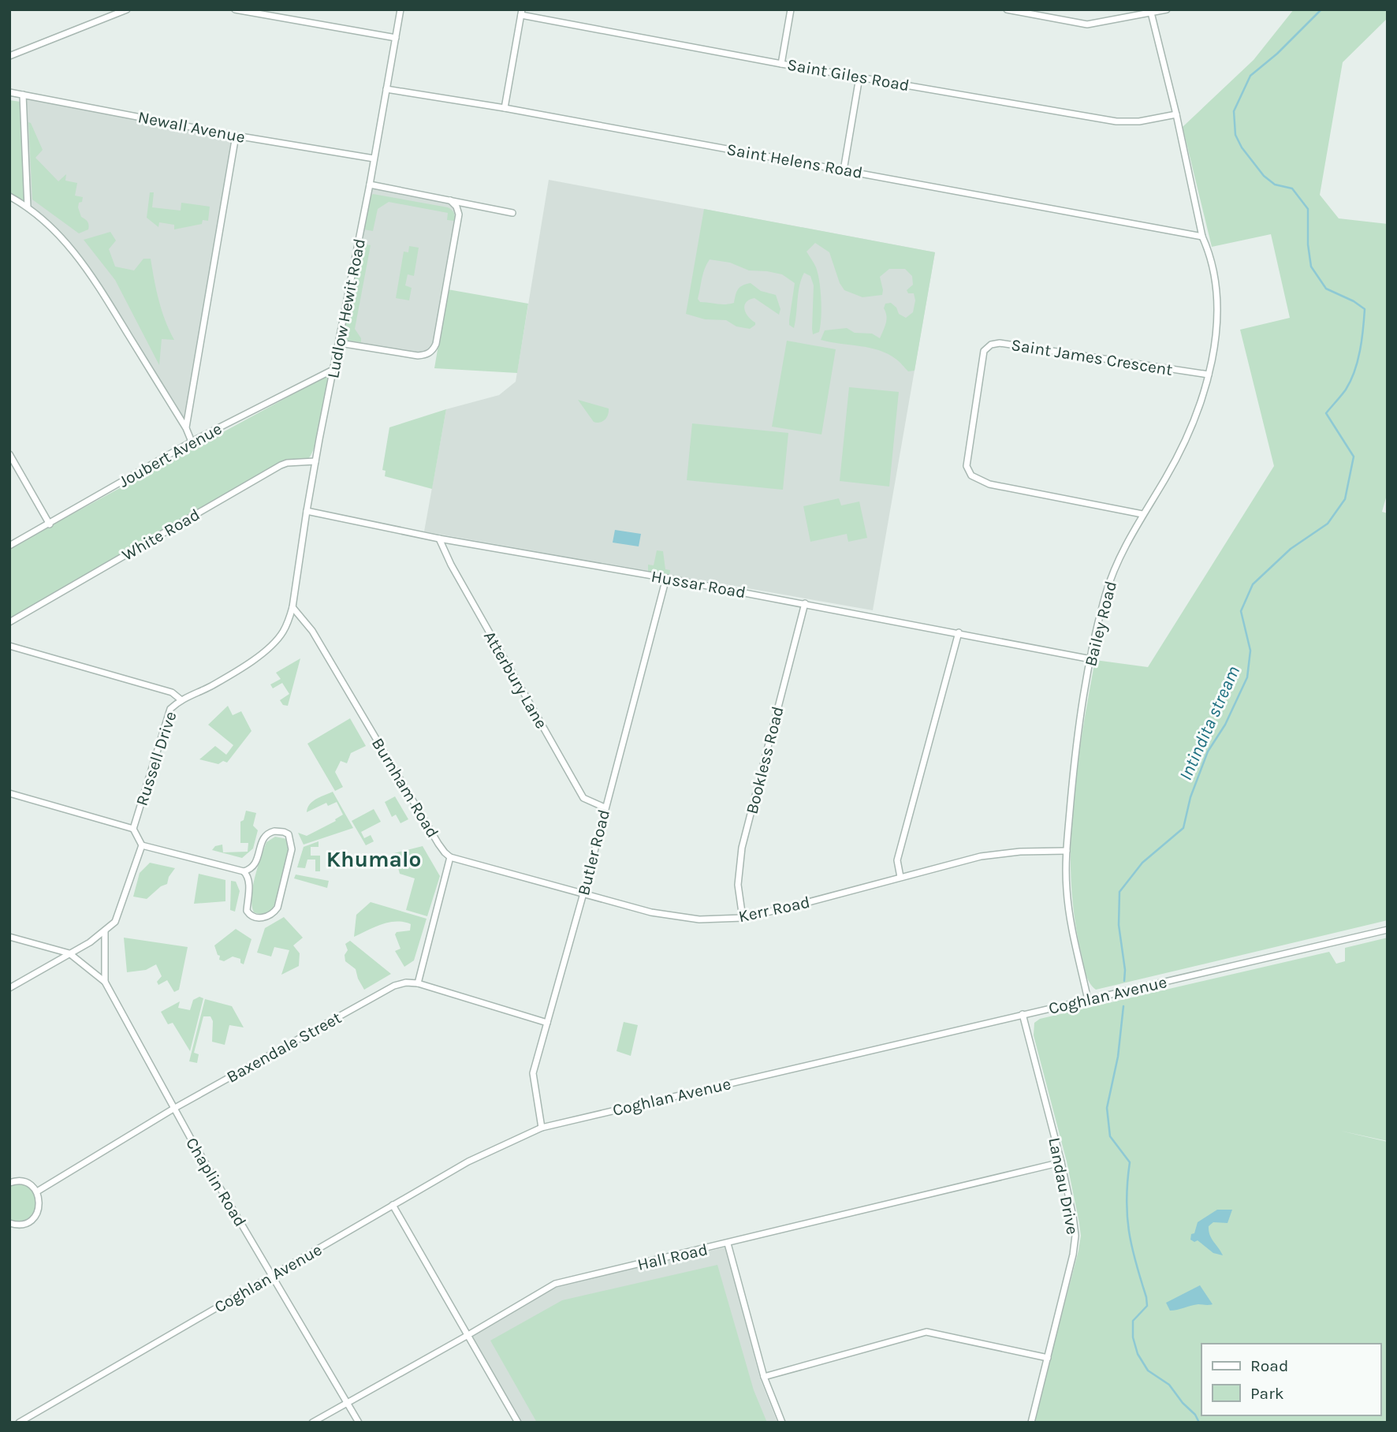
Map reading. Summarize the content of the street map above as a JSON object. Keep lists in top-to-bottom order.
{
  "streets": {
    "street": [
      "Saint Giles Road",
      "Newall Avenue",
      "Saint Helens Road",
      "Ludlow Hewit Road",
      "Saint James Crescent",
      "Joubert Avenue",
      "White Road",
      "Hussar Road",
      "Bailey Road",
      "Atterbury Lane",
      "Russell Drive",
      "Bookless Road",
      "Burnham Road",
      "Butler Road",
      "Kerr Road",
      "Coghlan Avenue",
      "Baxendale Street",
      "Chaplin Road",
      "Landau Drive",
      "Hall Road"
    ]
  },
  "crossings": [
    ["Saint Giles Road", "Bailey Road"],
    ["Newall Avenue", "Ludlow Hewit Road"],
    ["Saint Helens Road", "Ludlow Hewit Road"],
    ["Saint Helens Road", "Bailey Road"],
    ["Ludlow Hewit Road", "Joubert Avenue"],
    ["Ludlow Hewit Road", "White Road"],
    ["Ludlow Hewit Road", "Hussar Road"],
    ["Ludlow Hewit Road", "Russell Drive"],
    ["Ludlow Hewit Road", "Burnham Road"],
    ["Saint James Crescent", "Bailey Road"],
    ["Hussar Road", "Bailey Road"],
    ["Hussar Road", "Atterbury Lane"],
    ["Hussar Road", "Bookless Road"],
    ["Hussar Road", "Butler Road"],
    ["Bailey Road", "Kerr Road"],
    ["Bailey Road", "Coghlan Avenue"],
    ["Atterbury Lane", "Butler Road"],
    ["Russell Drive", "Burnham Road"],
    ["Bookless Road", "Kerr Road"],
    ["Burnham Road", "Kerr Road"],
    ["Butler Road", "Kerr Road"],
    ["Butler Road", "Coghlan Avenue"],
    ["Butler Road", "Baxendale Street"],
    ["Coghlan Avenue", "Chaplin Road"],
    ["Coghlan Avenue", "Landau Drive"],
    ["Baxendale Street", "Chaplin Road"],
    ["Chaplin Road", "Hall Road"],
    ["Landau Drive", "Hall Road"]
  ],
  "districts": ["Khumalo"],
  "water": ["Intindita stream"],
  "legend": ["Road", "Park"]
}
